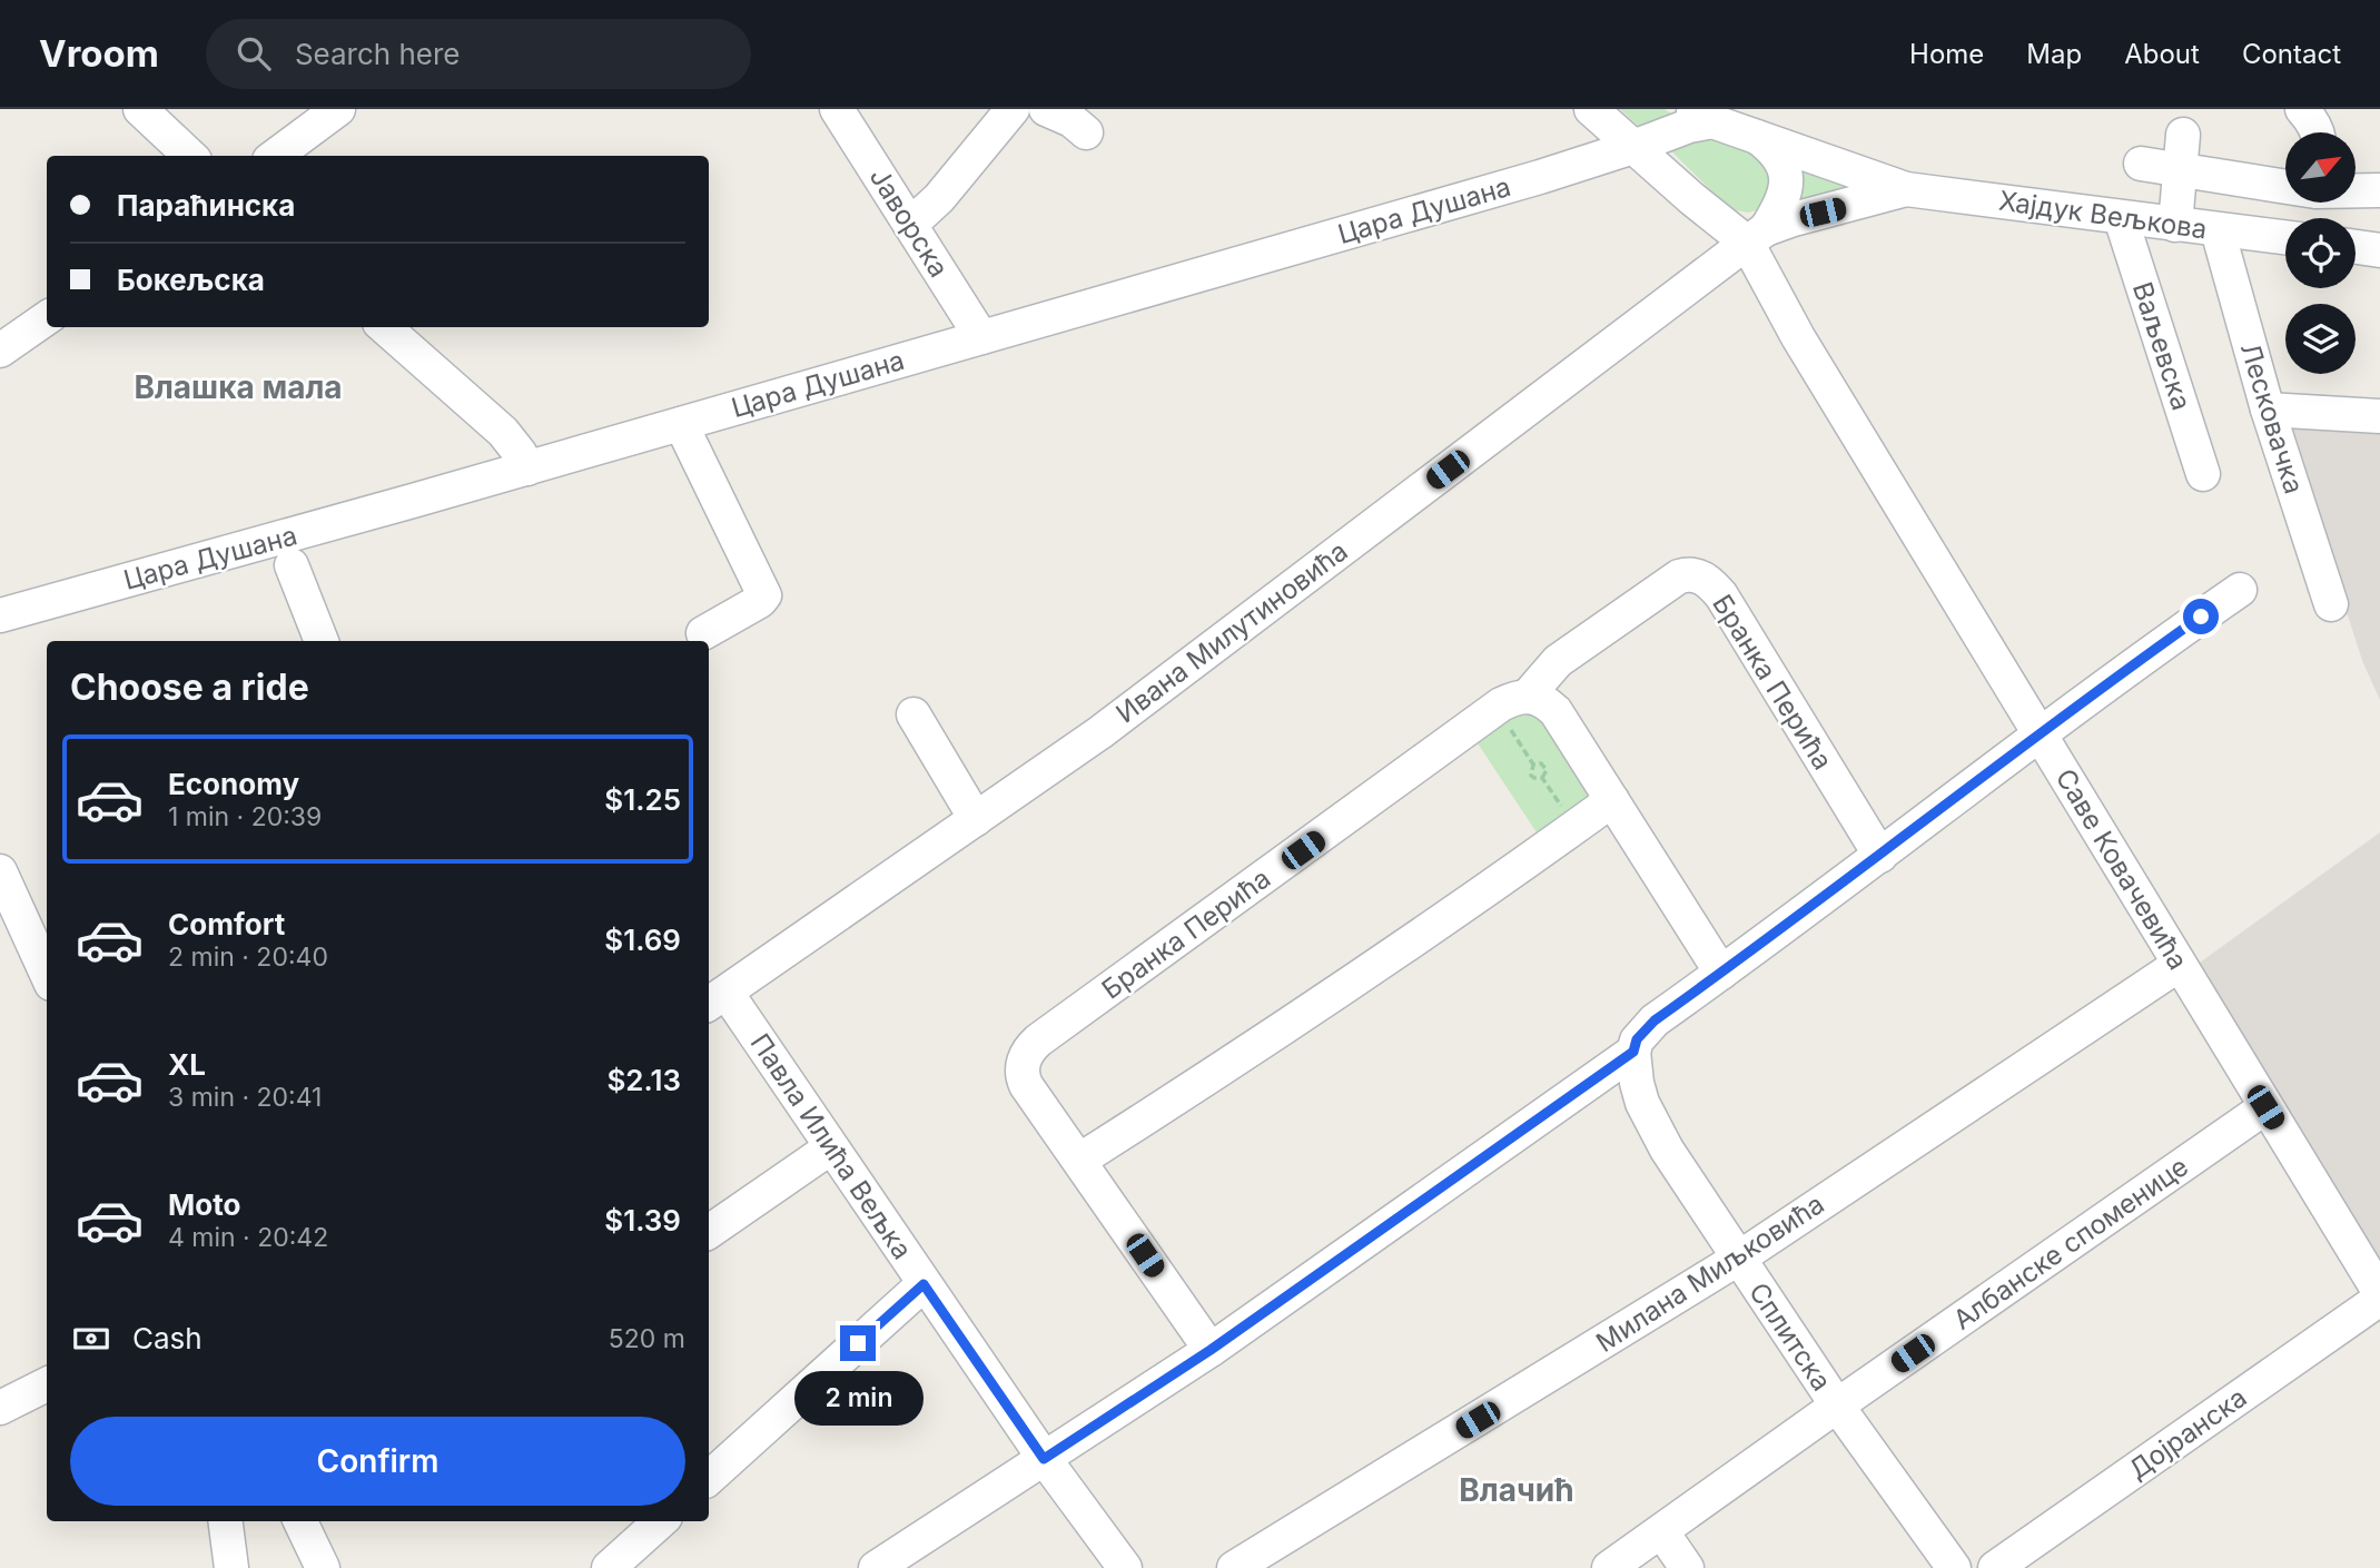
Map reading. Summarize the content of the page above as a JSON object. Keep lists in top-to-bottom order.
{
  "streets": {
    "street": [
      "Цара Душана",
      "Хајдук Вељкова",
      "Јаворска",
      "Ваљевска",
      "Лесковачка",
      "Ивана Милутиновића",
      "Бранка Перића",
      "Саве Ковачевића",
      "Павла Илића Вељка",
      "Албанске споменице",
      "Милана Миљковића",
      "Сплитска",
      "Дојранска"
    ]
  },
  "crossings": [
    ["Цара Душана", "Хајдук Вељкова"],
    ["Цара Душана", "Јаворска"],
    ["Хајдук Вељкова", "Ваљевска"],
    ["Хајдук Вељкова", "Лесковачка"],
    ["Хајдук Вељкова", "Ивана Милутиновића"],
    ["Хајдук Вељкова", "Саве Ковачевића"],
    ["Ивана Милутиновића", "Саве Ковачевића"],
    ["Ивана Милутиновића", "Павла Илића Вељка"],
    ["Саве Ковачевића", "Албанске споменице"],
    ["Саве Ковачевића", "Милана Миљковића"],
    ["Саве Ковачевића", "Дојранска"],
    ["Албанске споменице", "Сплитска"],
    ["Милана Миљковића", "Сплитска"]
  ],
  "districts": ["Влашка мала", "Влачић"],
  "north": "top right",
  "page": {
    "header": "Vroom",
    "search": "Search here",
    "nav": [
      "Home",
      "Map",
      "About",
      "Contact"
    ],
    "banner": ["Параћинска", "Бокељска"],
    "heading": "Choose a ride",
    "list": [
      {
        "name": "Economy",
        "note": "1 min · 20:39",
        "value": "$1.25"
      },
      {
        "name": "Comfort",
        "note": "2 min · 20:40",
        "value": "$1.69"
      },
      {
        "name": "XL",
        "note": "3 min · 20:41",
        "value": "$2.13"
      },
      {
        "name": "Moto",
        "note": "4 min · 20:42",
        "value": "$1.39"
      }
    ],
    "pay": ["Cash", "520 m"],
    "bubble": "2 min",
    "buttons": "Confirm"
  }
}
